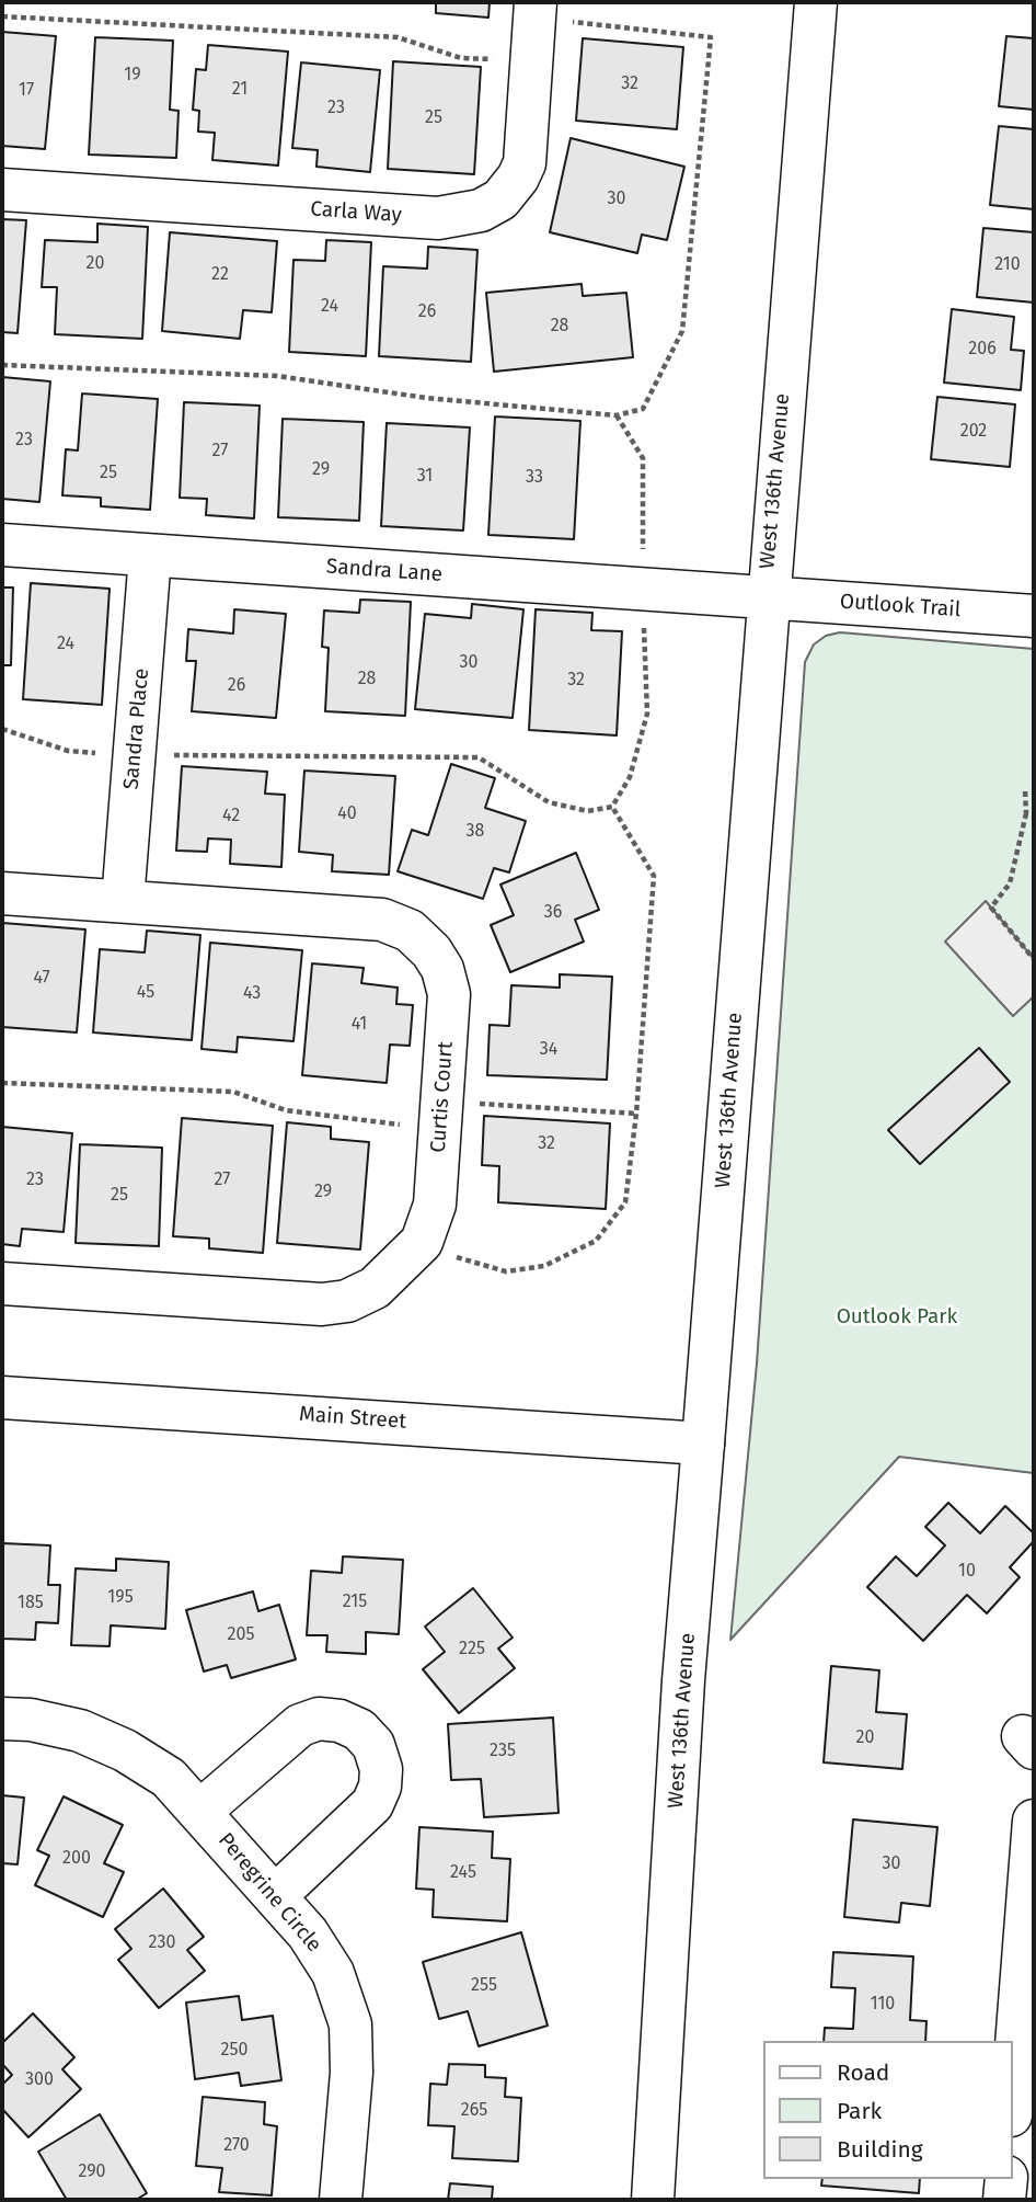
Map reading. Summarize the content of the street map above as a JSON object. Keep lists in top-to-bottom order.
{
  "streets": {
    "street": [
      "Carla Way",
      "West 136th Avenue",
      "Sandra Lane",
      "Outlook Trail",
      "Sandra Place",
      "Curtis Court",
      "Main Street",
      "Peregrine Circle"
    ]
  },
  "crossings": [
    ["West 136th Avenue", "Sandra Lane"],
    ["West 136th Avenue", "Outlook Trail"],
    ["West 136th Avenue", "Main Street"],
    ["Sandra Lane", "Outlook Trail"],
    ["Sandra Lane", "Sandra Place"],
    ["Sandra Place", "Curtis Court"]
  ],
  "parks": ["Outlook Park"],
  "house_numbers": [
    "19",
    "32",
    "21",
    "17",
    "23",
    "25",
    "30",
    "20",
    "210",
    "22",
    "24",
    "26",
    "28",
    "206",
    "202",
    "23",
    "27",
    "29",
    "25",
    "31",
    "33",
    "24",
    "30",
    "28",
    "32",
    "26",
    "40",
    "42",
    "38",
    "36",
    "47",
    "45",
    "43",
    "41",
    "34",
    "32",
    "23",
    "27",
    "29",
    "25",
    "10",
    "195",
    "215",
    "185",
    "205",
    "225",
    "20",
    "235",
    "200",
    "30",
    "245",
    "230",
    "255",
    "110",
    "250",
    "300",
    "265",
    "270",
    "290"
  ],
  "legend": ["Road", "Park", "Building"]
}
